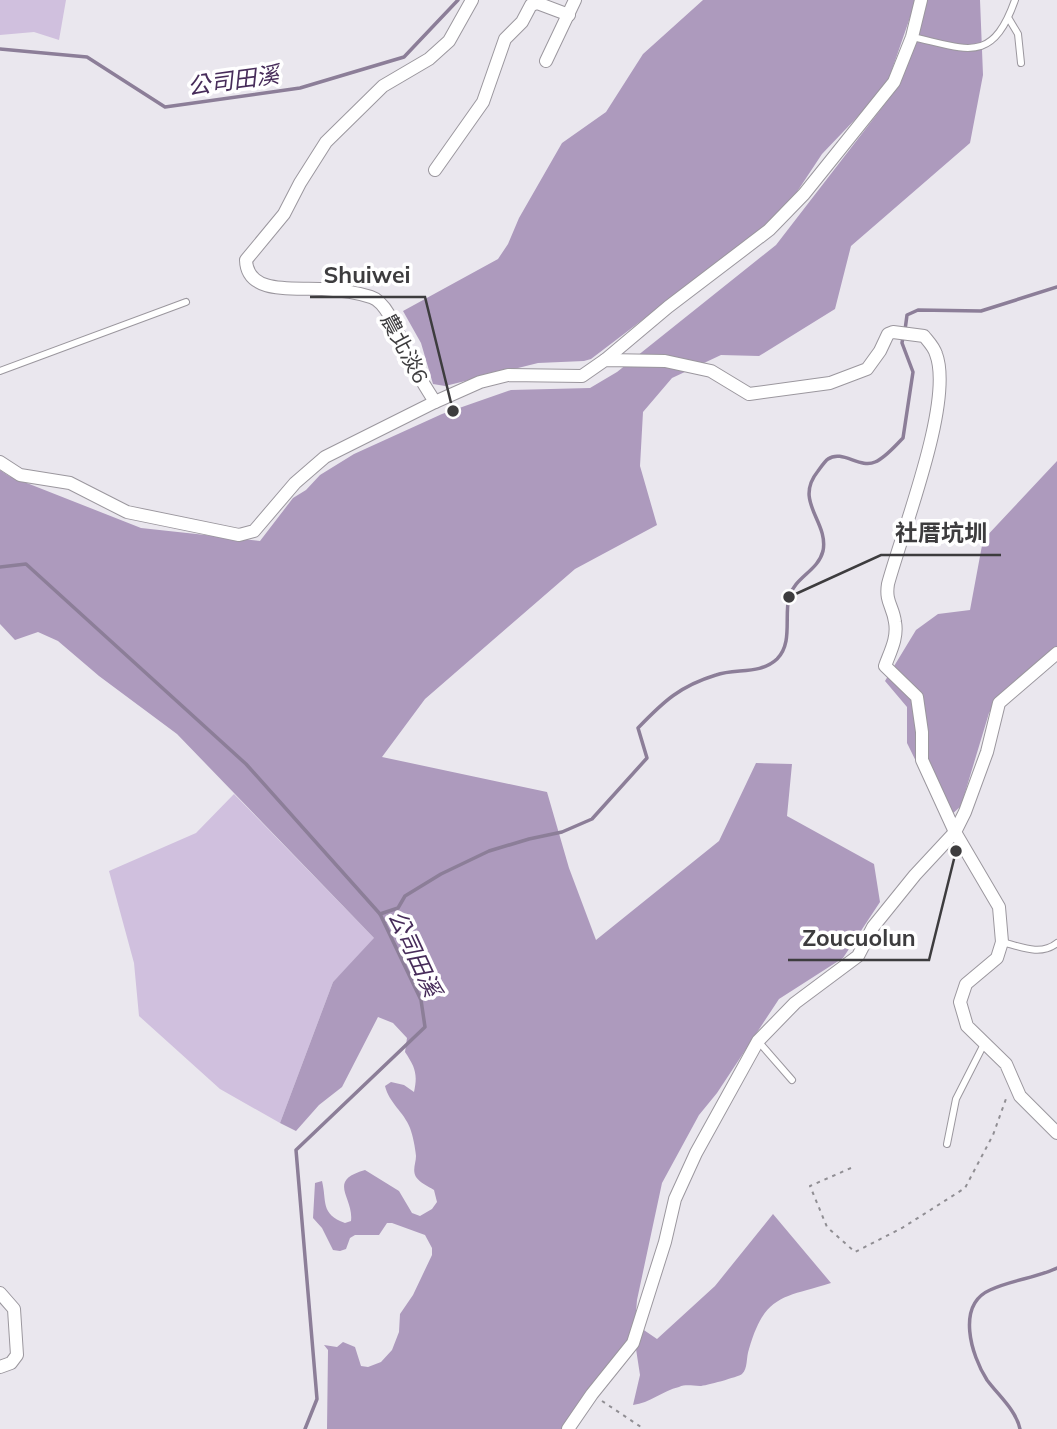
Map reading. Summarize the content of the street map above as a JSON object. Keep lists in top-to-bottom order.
{
  "streets": {
    "street": ["農北淡6"]
  },
  "water": ["公司田溪"],
  "places": ["Shuiwei", "社厝坑圳", "Zoucuolun"]
}
